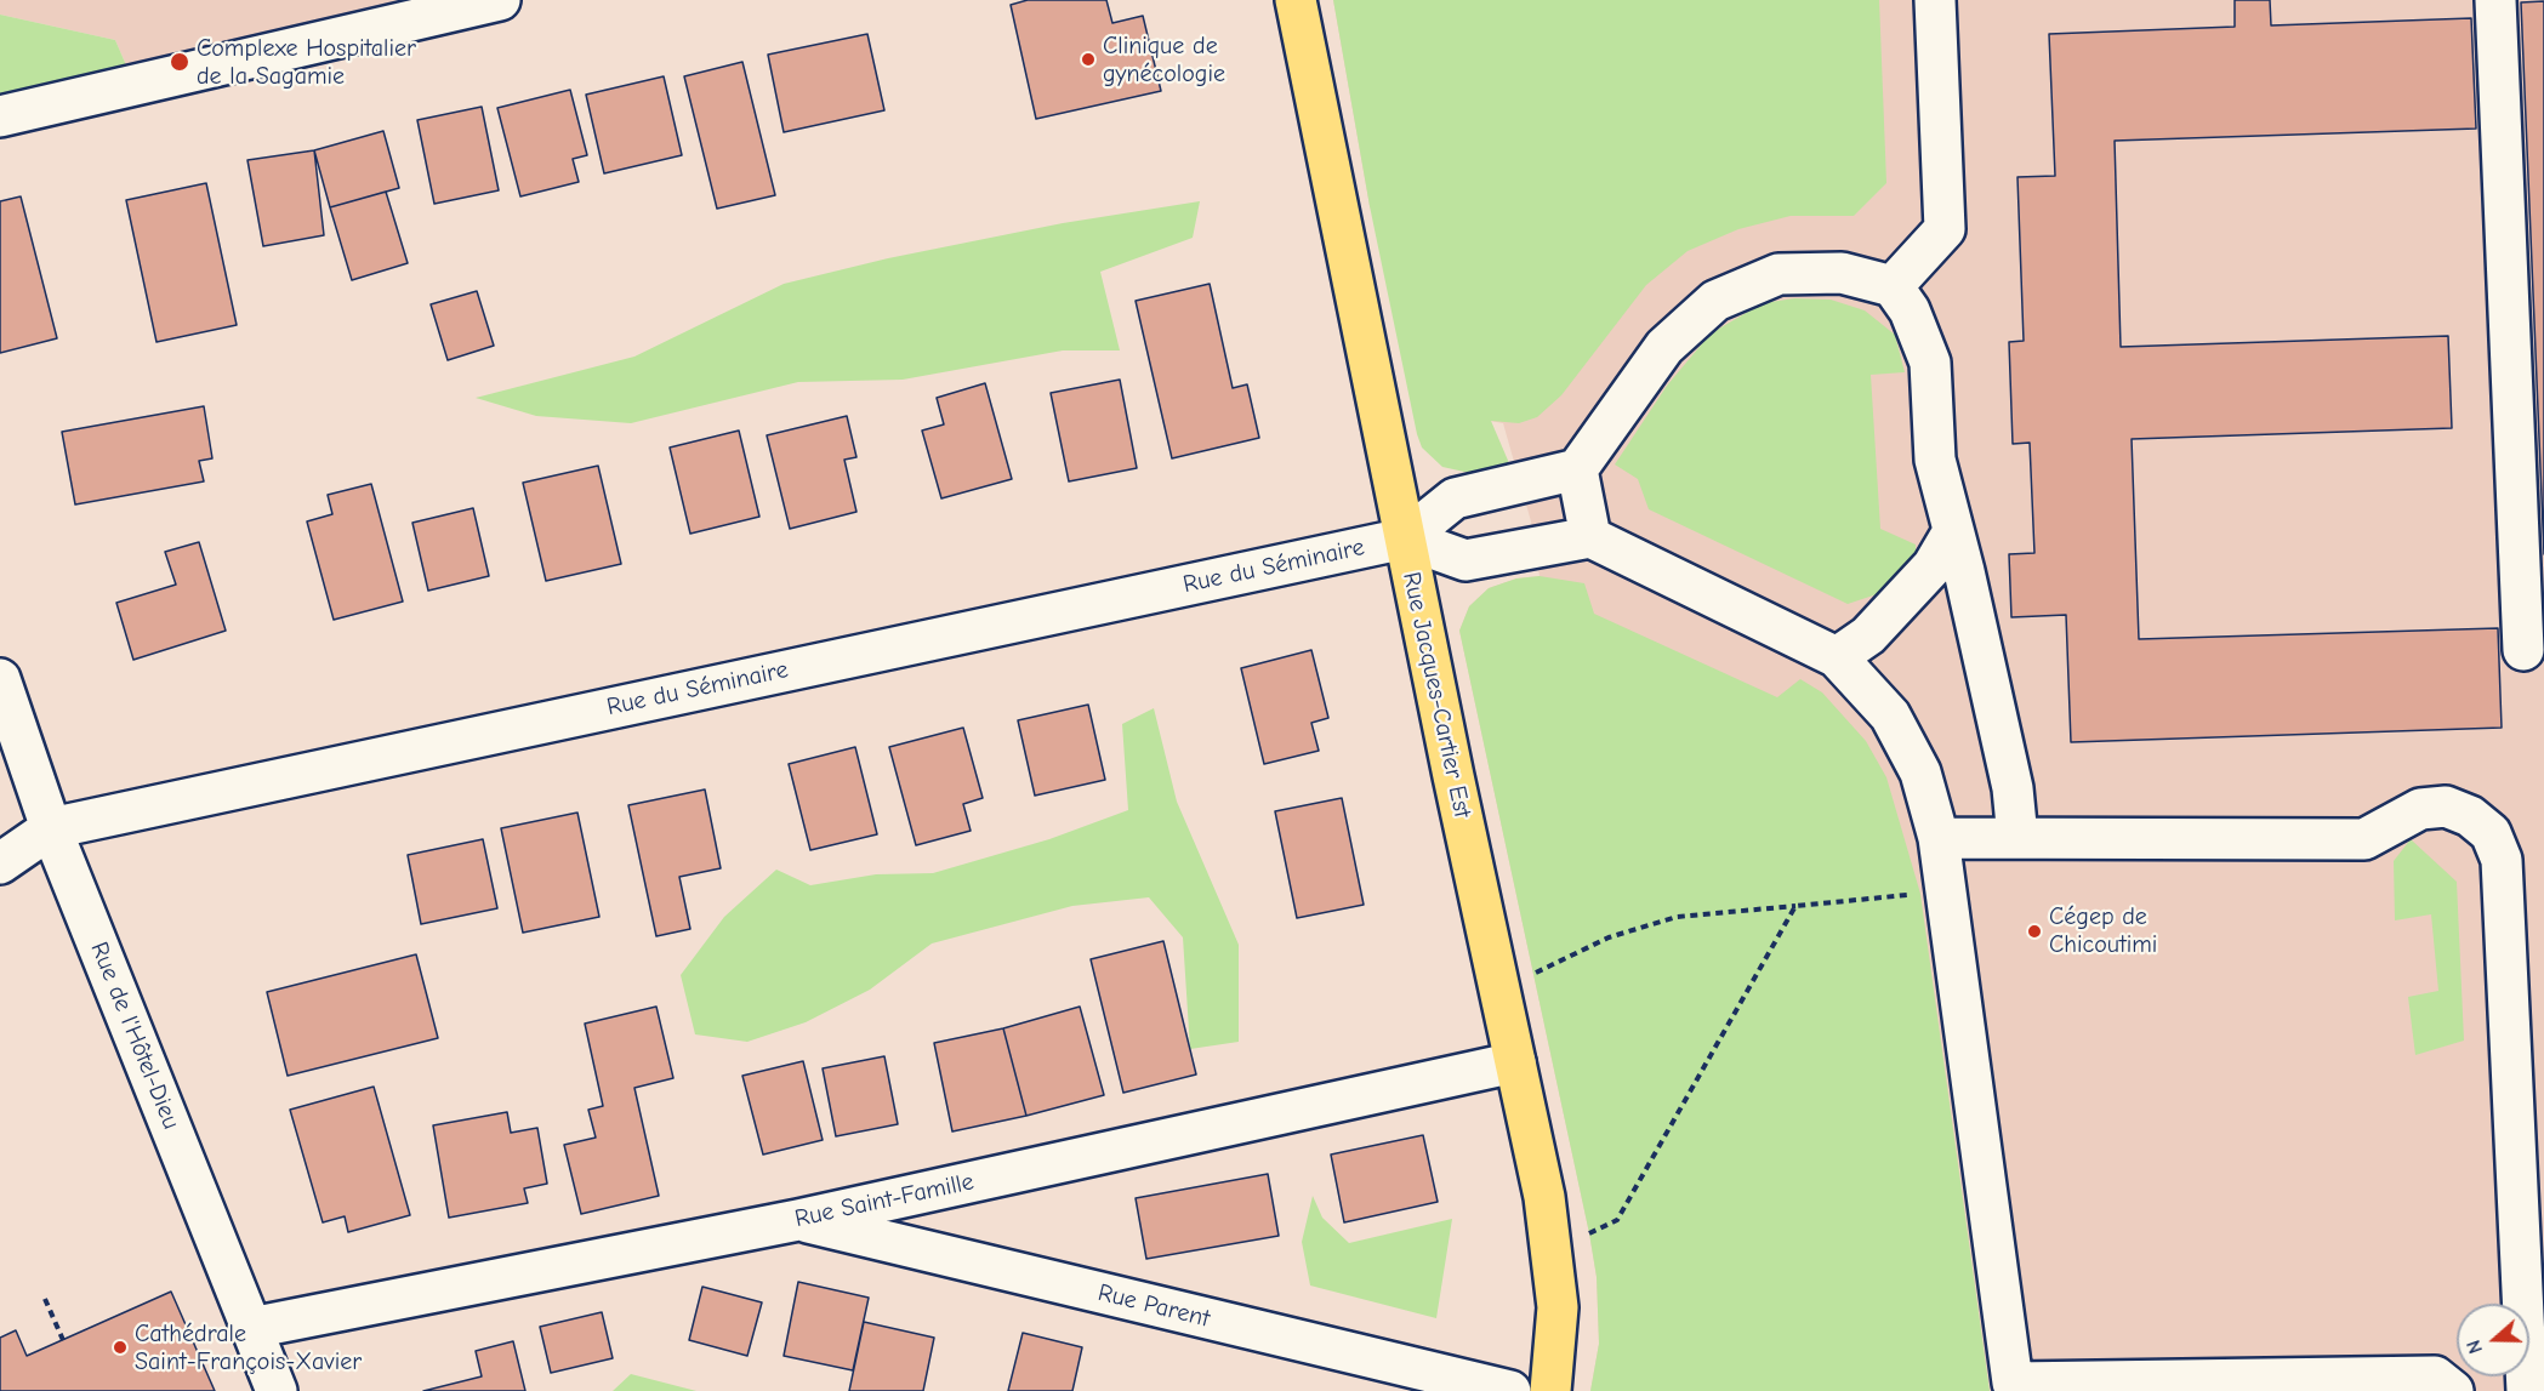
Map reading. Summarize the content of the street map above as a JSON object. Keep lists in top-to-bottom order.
{
  "streets": {
    "main road": ["Rue Jacques-Cartier Est"],
    "street": [
      "Rue du Séminaire",
      "Rue de l'Hôtel-Dieu",
      "Rue Saint-Famille",
      "Rue Parent"
    ]
  },
  "crossings": [
    ["Rue du Séminaire", "Rue Jacques-Cartier Est"],
    ["Rue du Séminaire", "Rue de l'Hôtel-Dieu"],
    ["Rue Jacques-Cartier Est", "Rue Saint-Famille"],
    ["Rue de l'Hôtel-Dieu", "Rue Saint-Famille"],
    ["Rue Saint-Famille", "Rue Parent"]
  ],
  "places": [
    "Clinique de gynécologie",
    "Complexe Hospitalier de la Sagamie",
    "Cégep de Chicoutimi",
    "Cathédrale Saint-François-Xavier"
  ],
  "north": "left"
}
